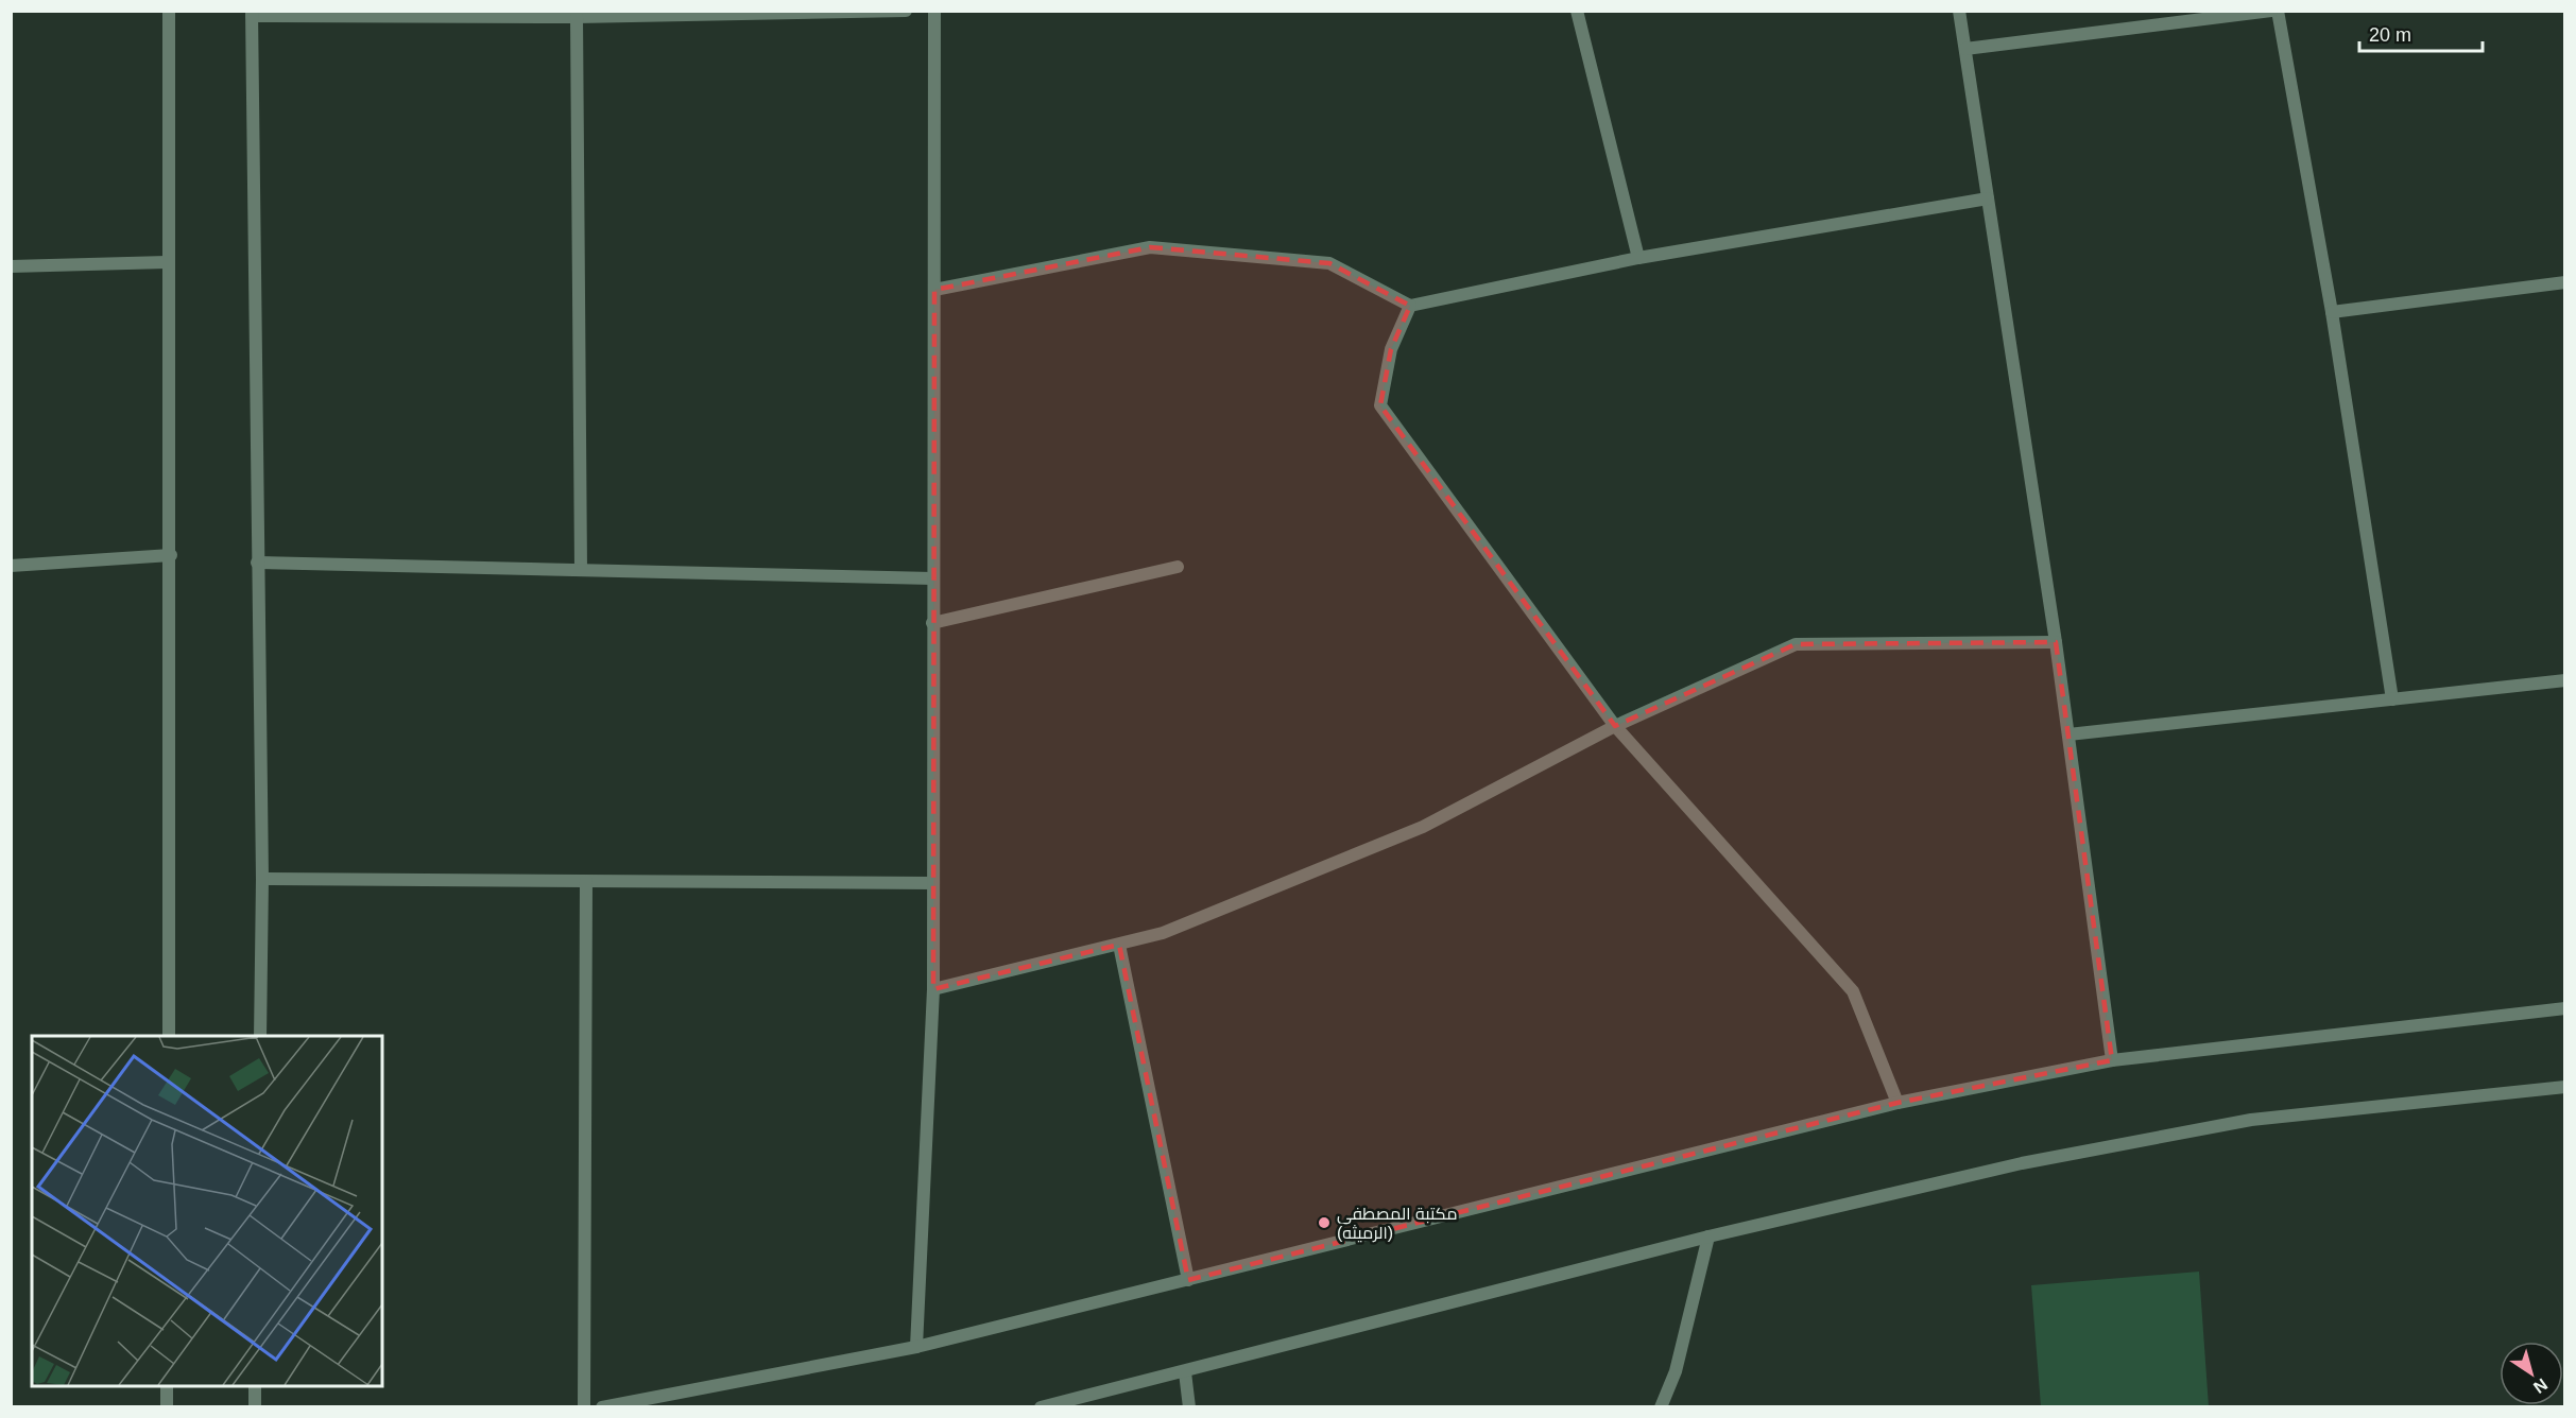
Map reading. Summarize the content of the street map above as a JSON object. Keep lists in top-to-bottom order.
{
  "places": ["مكتبة المصطفى (الرميثه)"],
  "scale_bar": "20 m",
  "north": "bottom right"
}
